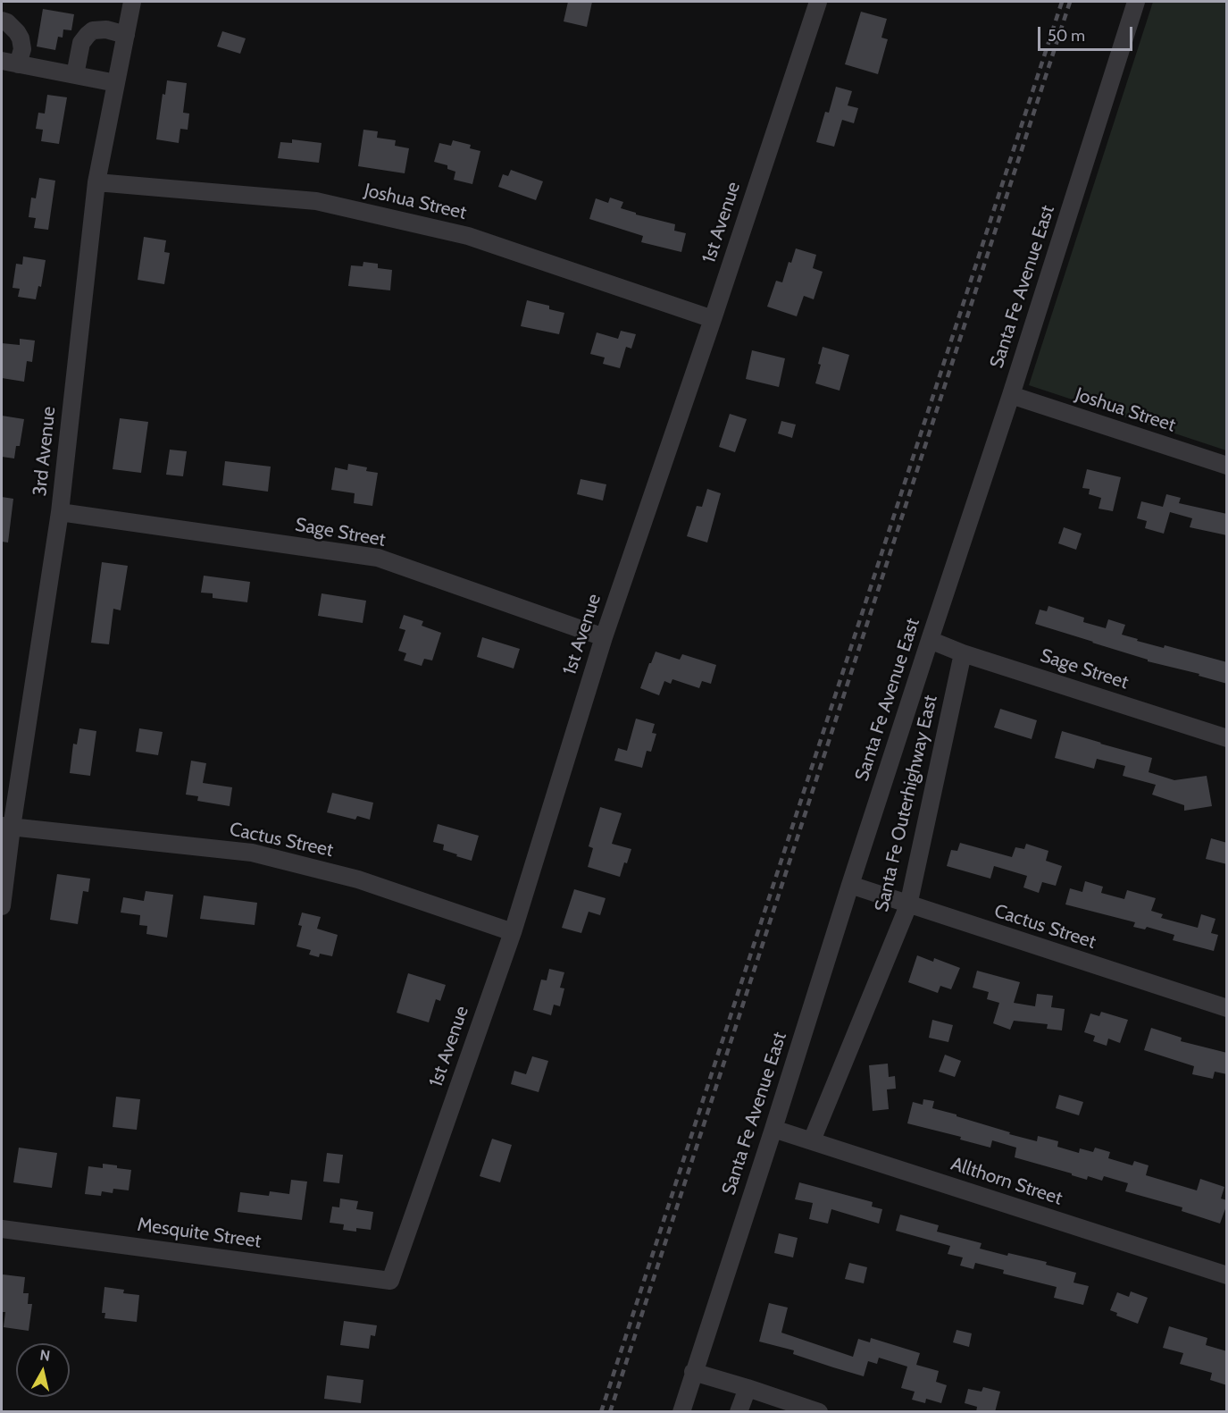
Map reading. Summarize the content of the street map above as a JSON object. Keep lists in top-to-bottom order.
{
  "streets": {
    "street": [
      "Joshua Street",
      "1st Avenue",
      "Santa Fe Avenue East",
      "3rd Avenue",
      "Sage Street",
      "Santa Fe Outerhighway East",
      "Cactus Street",
      "Allthorn Street",
      "Mesquite Street"
    ]
  },
  "crossings": [
    ["Joshua Street", "1st Avenue"],
    ["Joshua Street", "Santa Fe Avenue East"],
    ["Joshua Street", "3rd Avenue"],
    ["1st Avenue", "Sage Street"],
    ["1st Avenue", "Cactus Street"],
    ["1st Avenue", "Mesquite Street"],
    ["Santa Fe Avenue East", "Sage Street"],
    ["Santa Fe Avenue East", "Cactus Street"],
    ["Santa Fe Avenue East", "Allthorn Street"],
    ["3rd Avenue", "Sage Street"],
    ["3rd Avenue", "Cactus Street"],
    ["Sage Street", "Santa Fe Outerhighway East"],
    ["Santa Fe Outerhighway East", "Cactus Street"],
    ["Santa Fe Outerhighway East", "Allthorn Street"]
  ],
  "scale_bar": "50 m",
  "north": "top"
}
